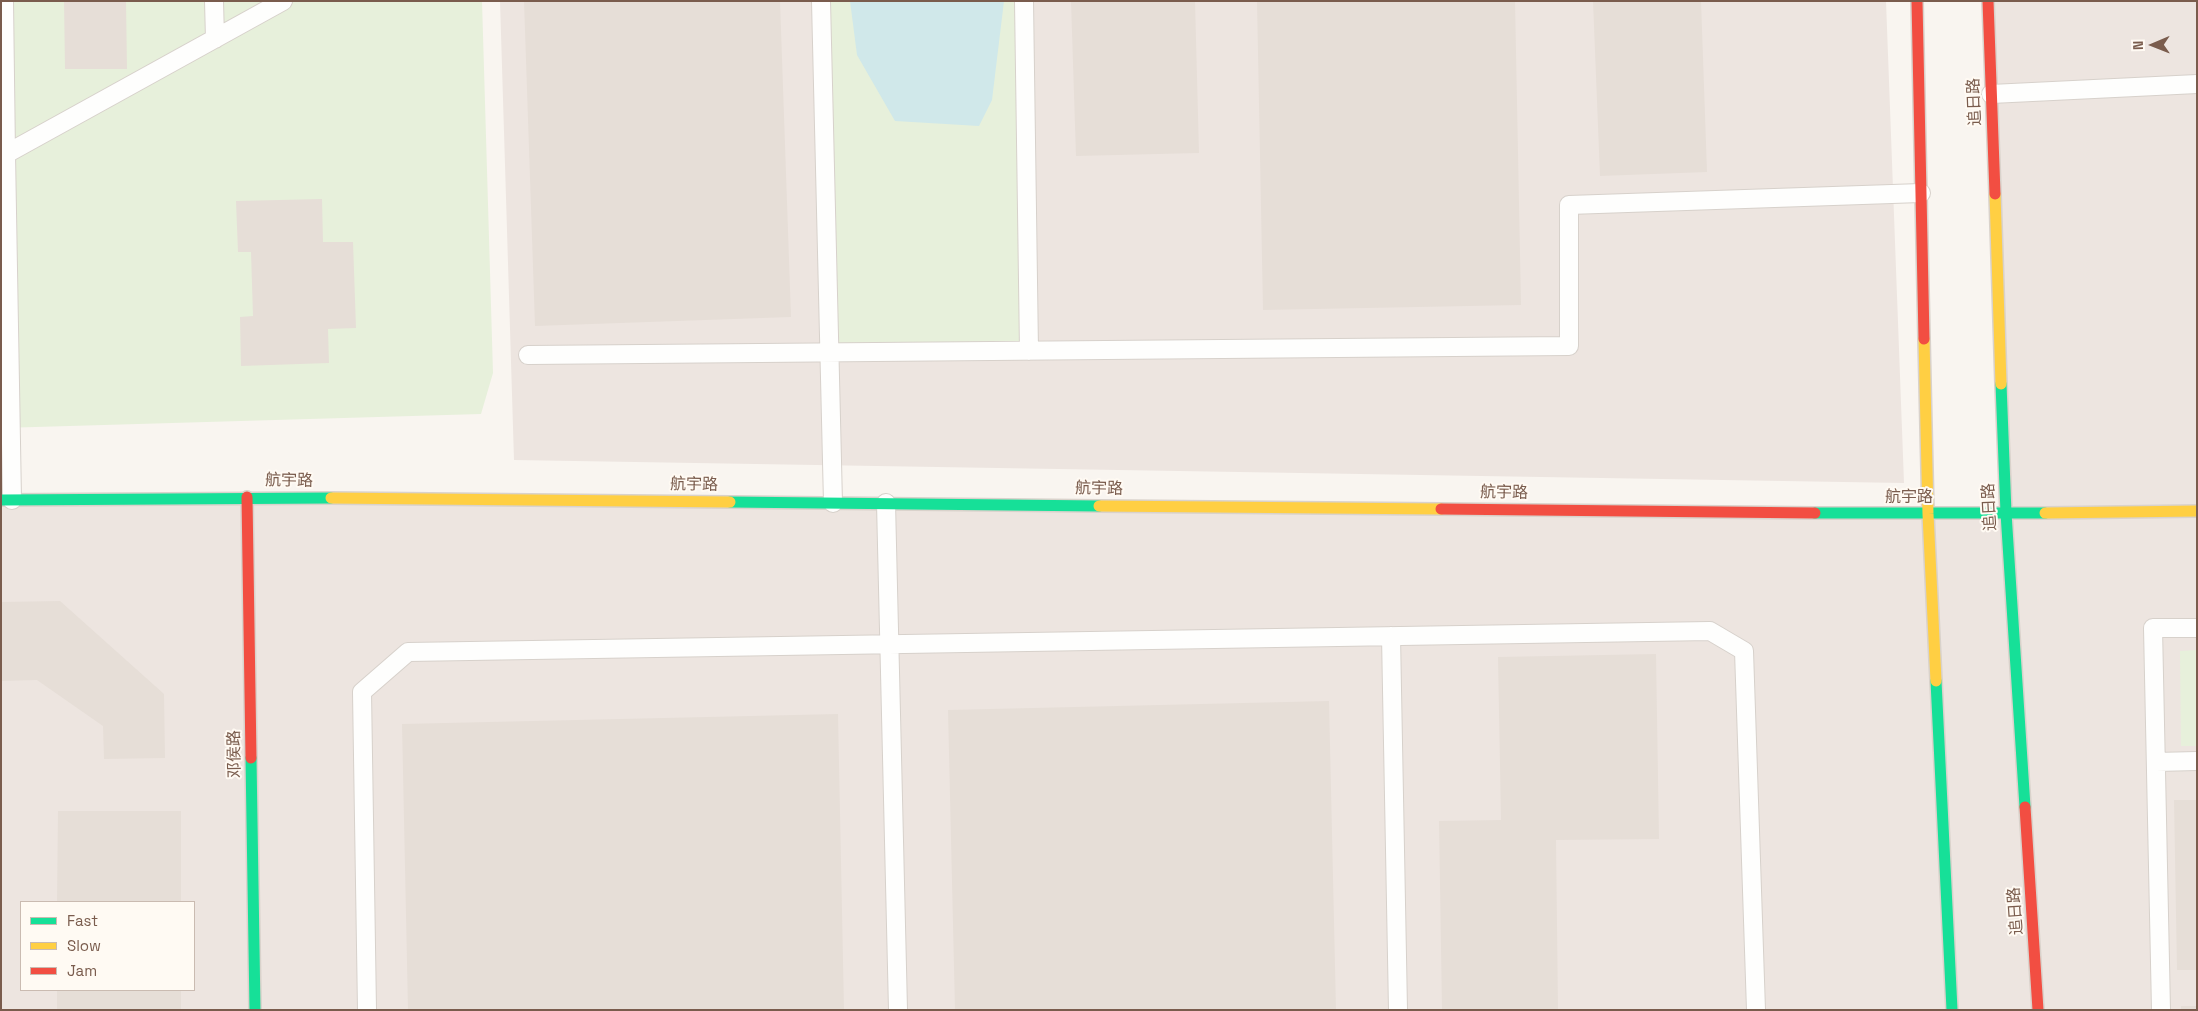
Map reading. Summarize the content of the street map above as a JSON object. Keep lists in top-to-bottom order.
{
  "streets": {
    "street": ["追日路", "航宇路", "邓侯路"]
  },
  "crossings": [
    ["追日路", "航宇路"],
    ["航宇路", "邓侯路"]
  ],
  "legend": ["Fast", "Slow", "Jam"],
  "north": "left"
}
